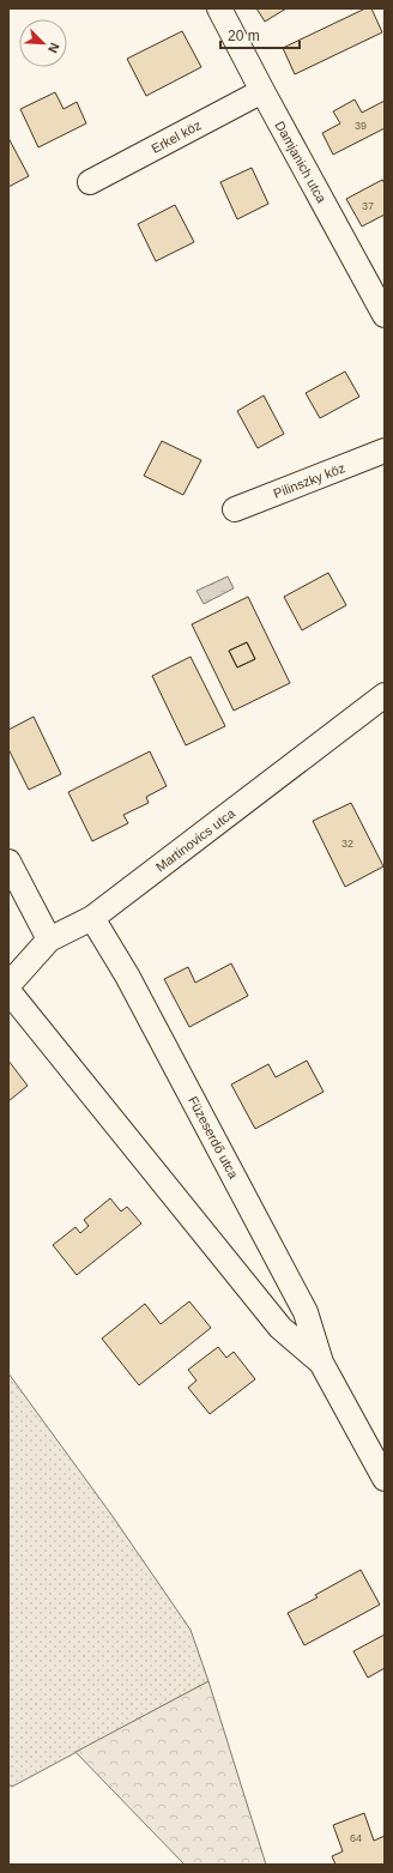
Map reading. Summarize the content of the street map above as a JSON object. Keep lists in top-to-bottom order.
{
  "streets": {
    "street": [
      "Erkel köz",
      "Damjanich utca",
      "Pilinszky köz",
      "Martinovics utca",
      "Füzeserdő utca"
    ]
  },
  "crossings": [
    ["Erkel köz", "Damjanich utca"],
    ["Martinovics utca", "Füzeserdő utca"]
  ],
  "house_numbers": [
    "39",
    "37",
    "32",
    "64"
  ],
  "scale_bar": "20 m",
  "north": "bottom right"
}
